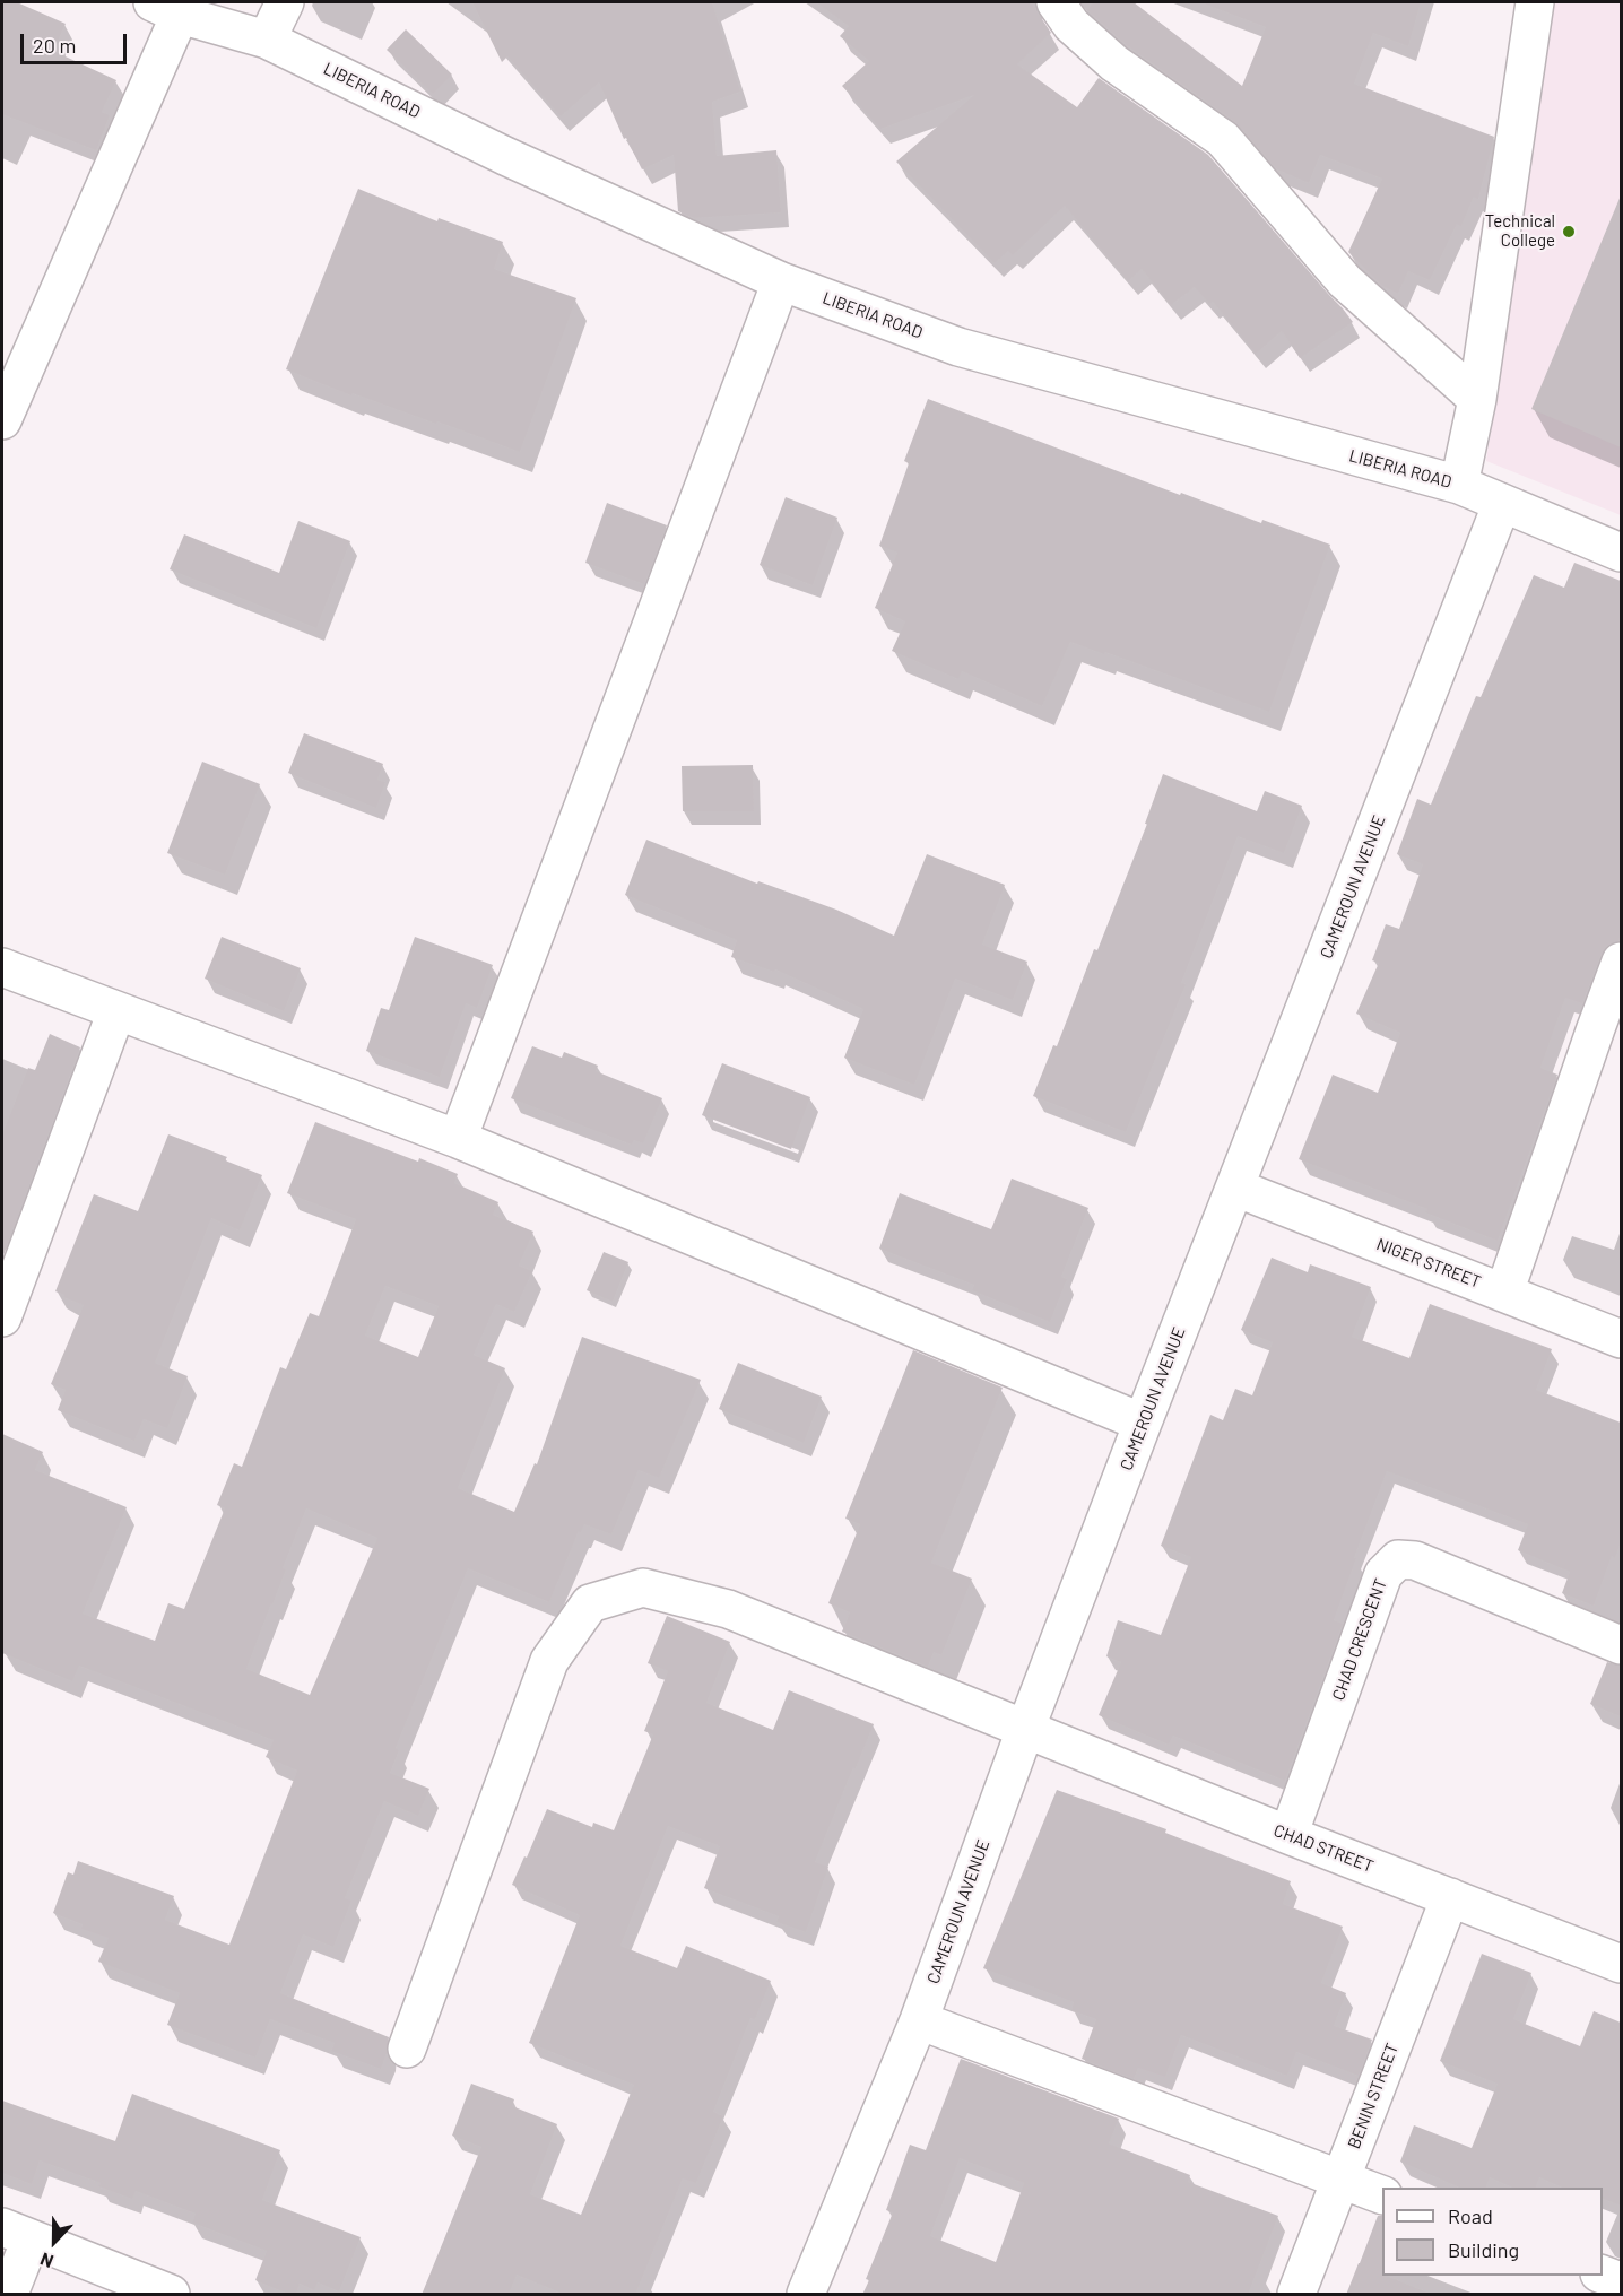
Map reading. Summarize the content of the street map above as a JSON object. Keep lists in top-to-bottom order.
{
  "streets": {
    "street": [
      "LIBERIA ROAD",
      "CAMEROUN AVENUE",
      "NIGER STREET",
      "CHAD CRESCENT",
      "CHAD STREET",
      "BENIN STREET"
    ]
  },
  "crossings": [
    ["LIBERIA ROAD", "CAMEROUN AVENUE"],
    ["CAMEROUN AVENUE", "NIGER STREET"],
    ["CAMEROUN AVENUE", "CHAD STREET"],
    ["CHAD CRESCENT", "CHAD STREET"],
    ["CHAD STREET", "BENIN STREET"]
  ],
  "places": ["Technical College"],
  "legend": ["Road", "Building"],
  "scale_bar": "20 m",
  "north": "bottom"
}
